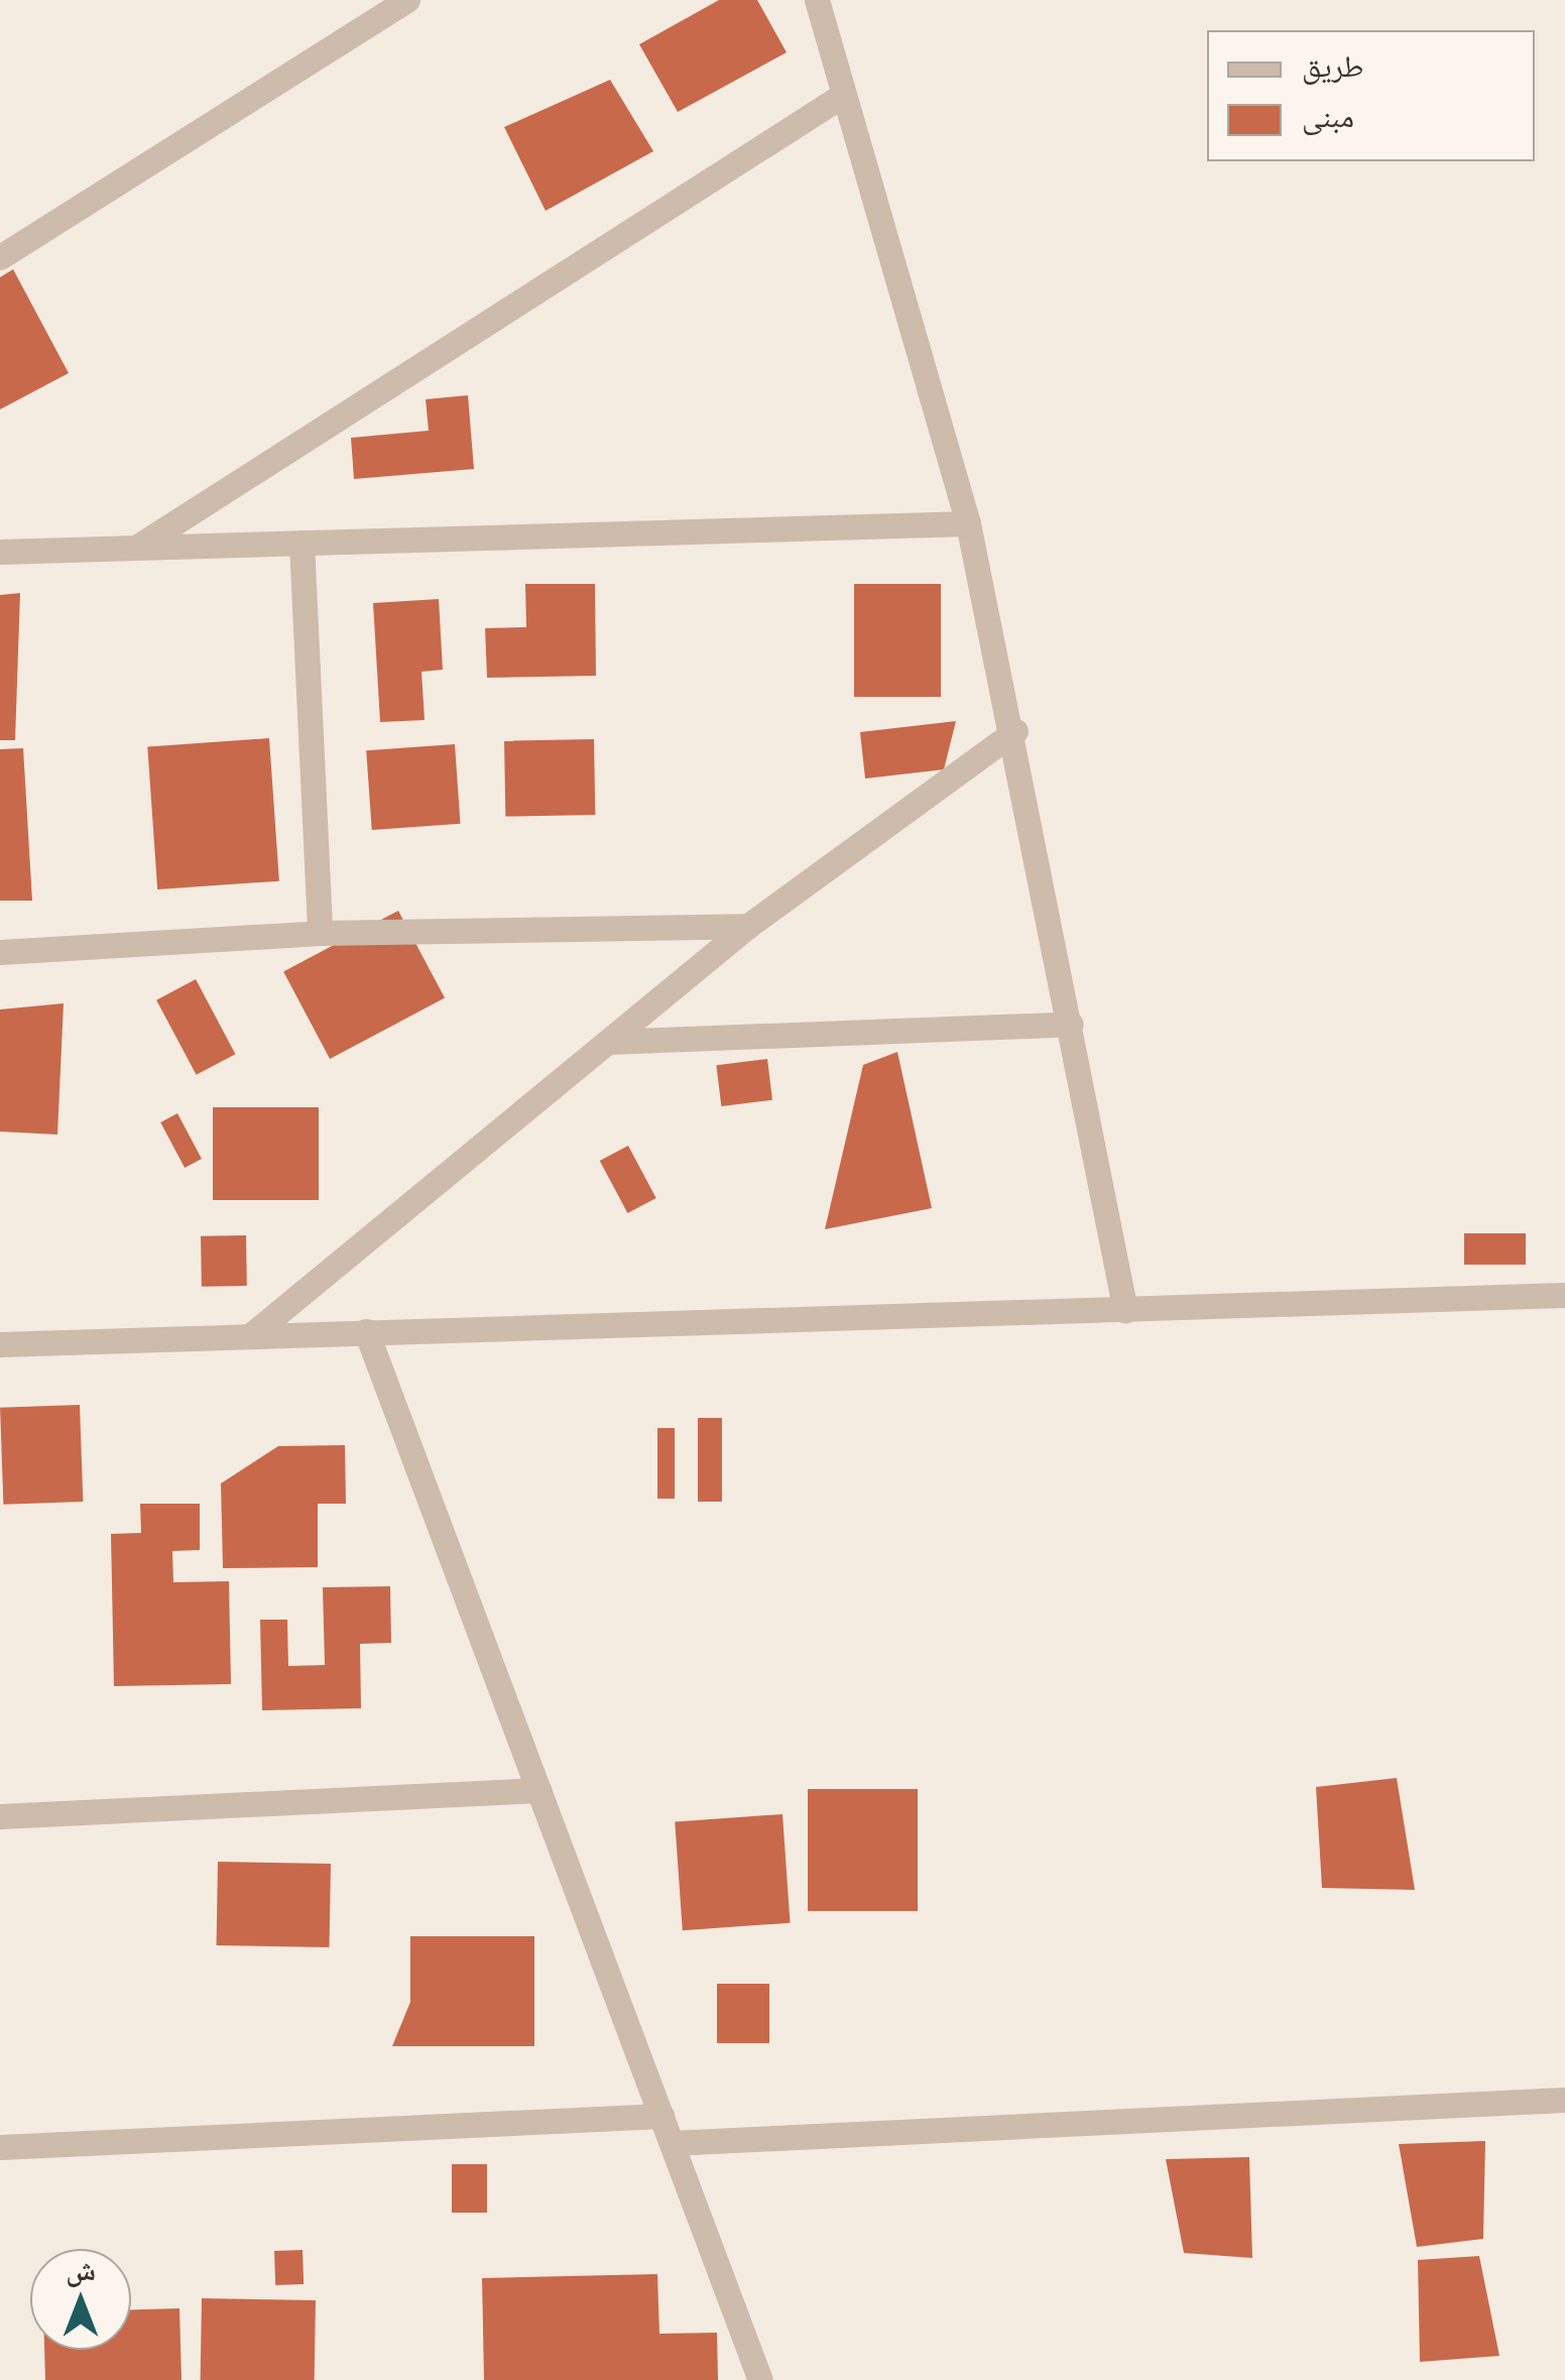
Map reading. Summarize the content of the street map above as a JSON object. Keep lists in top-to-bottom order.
{
  "legend": ["طريق", "مبنى"],
  "north": "top"
}
